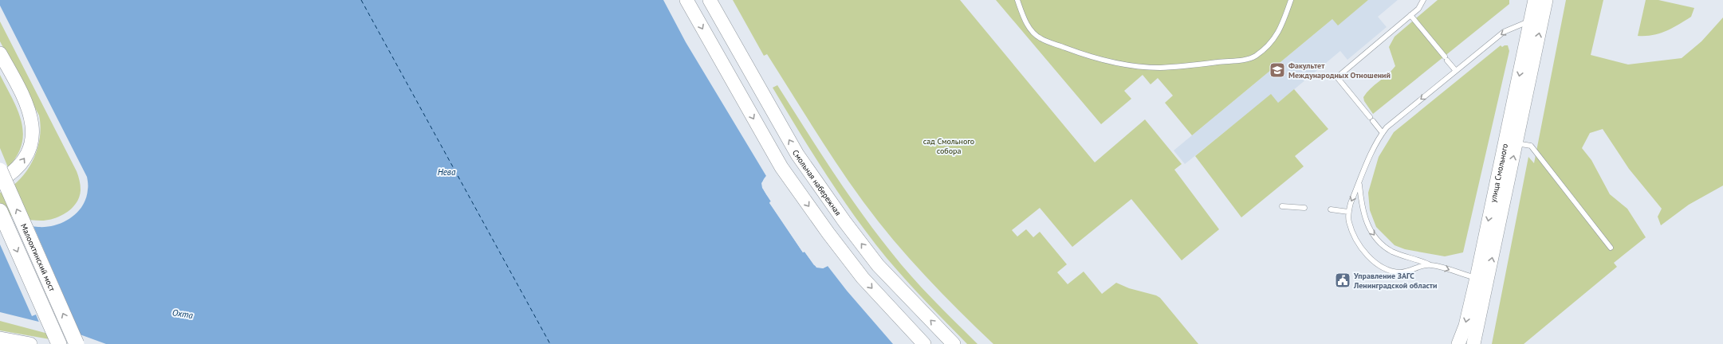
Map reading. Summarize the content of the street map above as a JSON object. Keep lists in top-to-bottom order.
{
  "streets": {
    "main road": ["улица Смольного", "Смольная набережная", "Малоохтинский мост"]
  },
  "water": ["Нева", "Охта"],
  "parks": ["сад Смольного собора"],
  "places": {
    "school or university": ["Факультет Международных Отношений"],
    "public building": ["Управление ЗАГС Ленинградской области"]
  }
}
